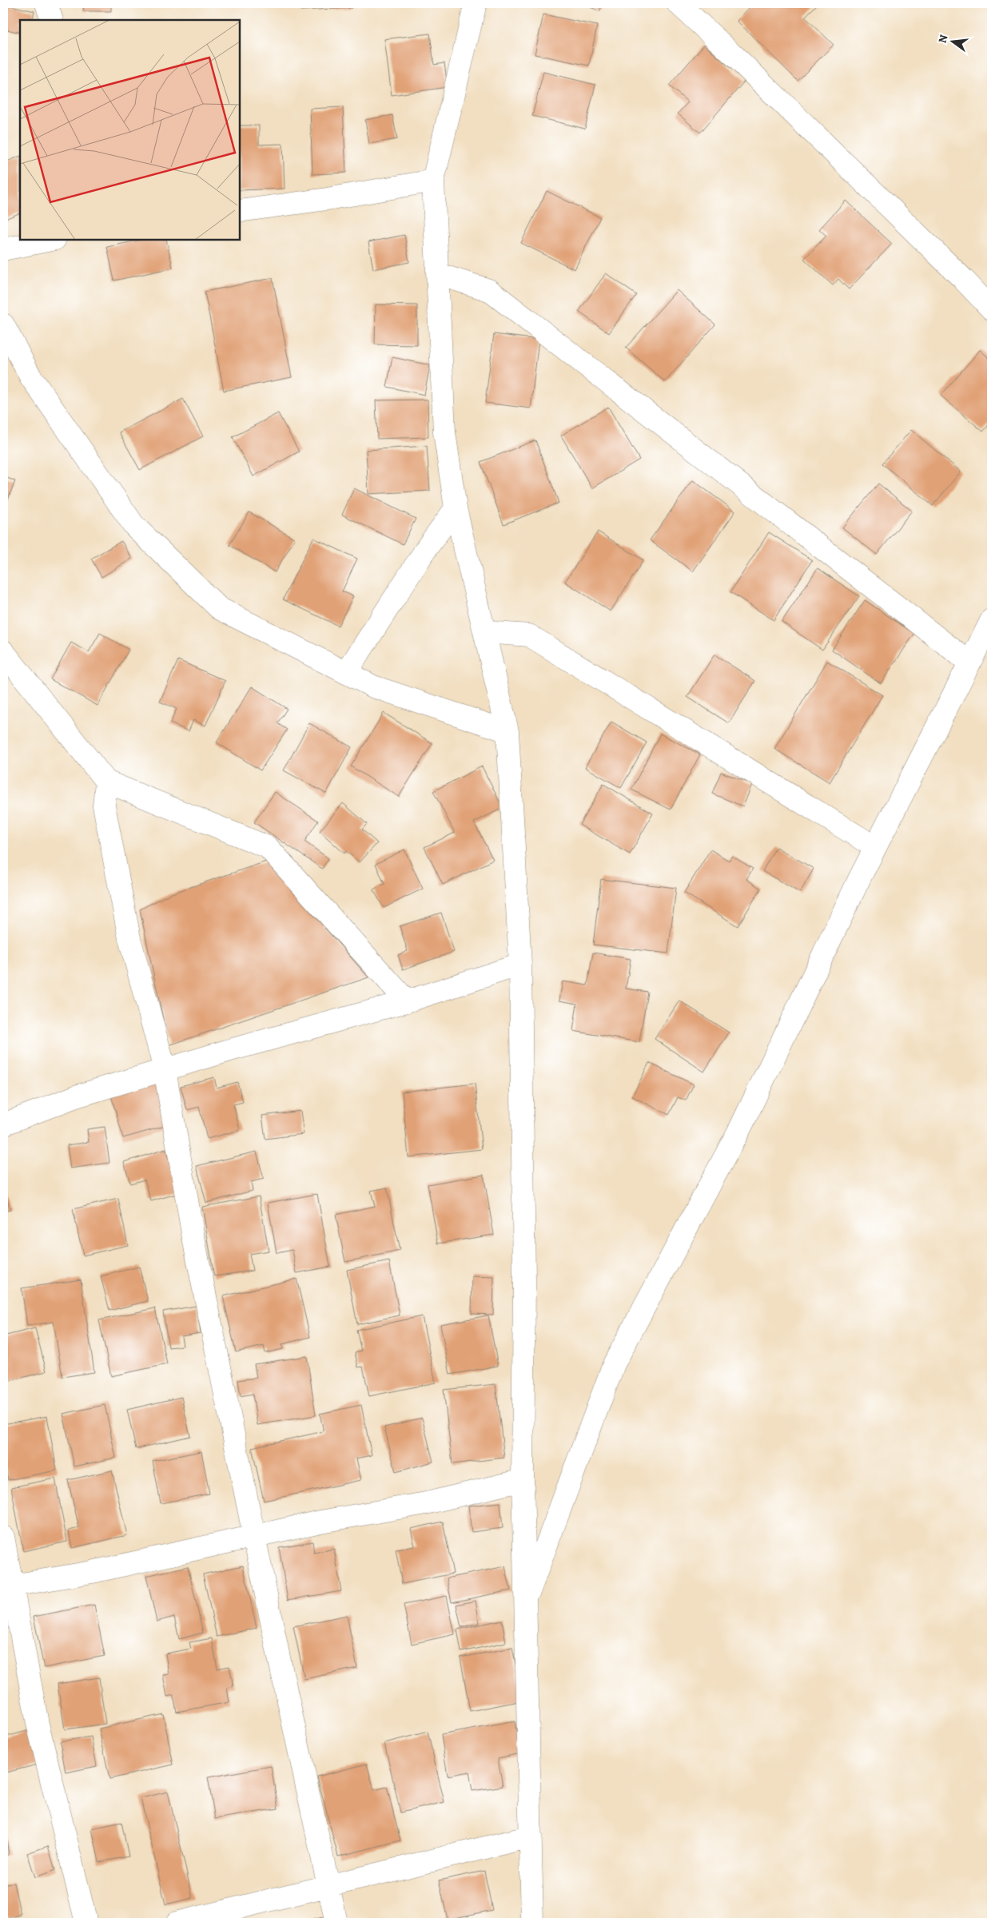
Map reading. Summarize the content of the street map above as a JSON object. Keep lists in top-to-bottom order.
{
  "north": "left"
}
